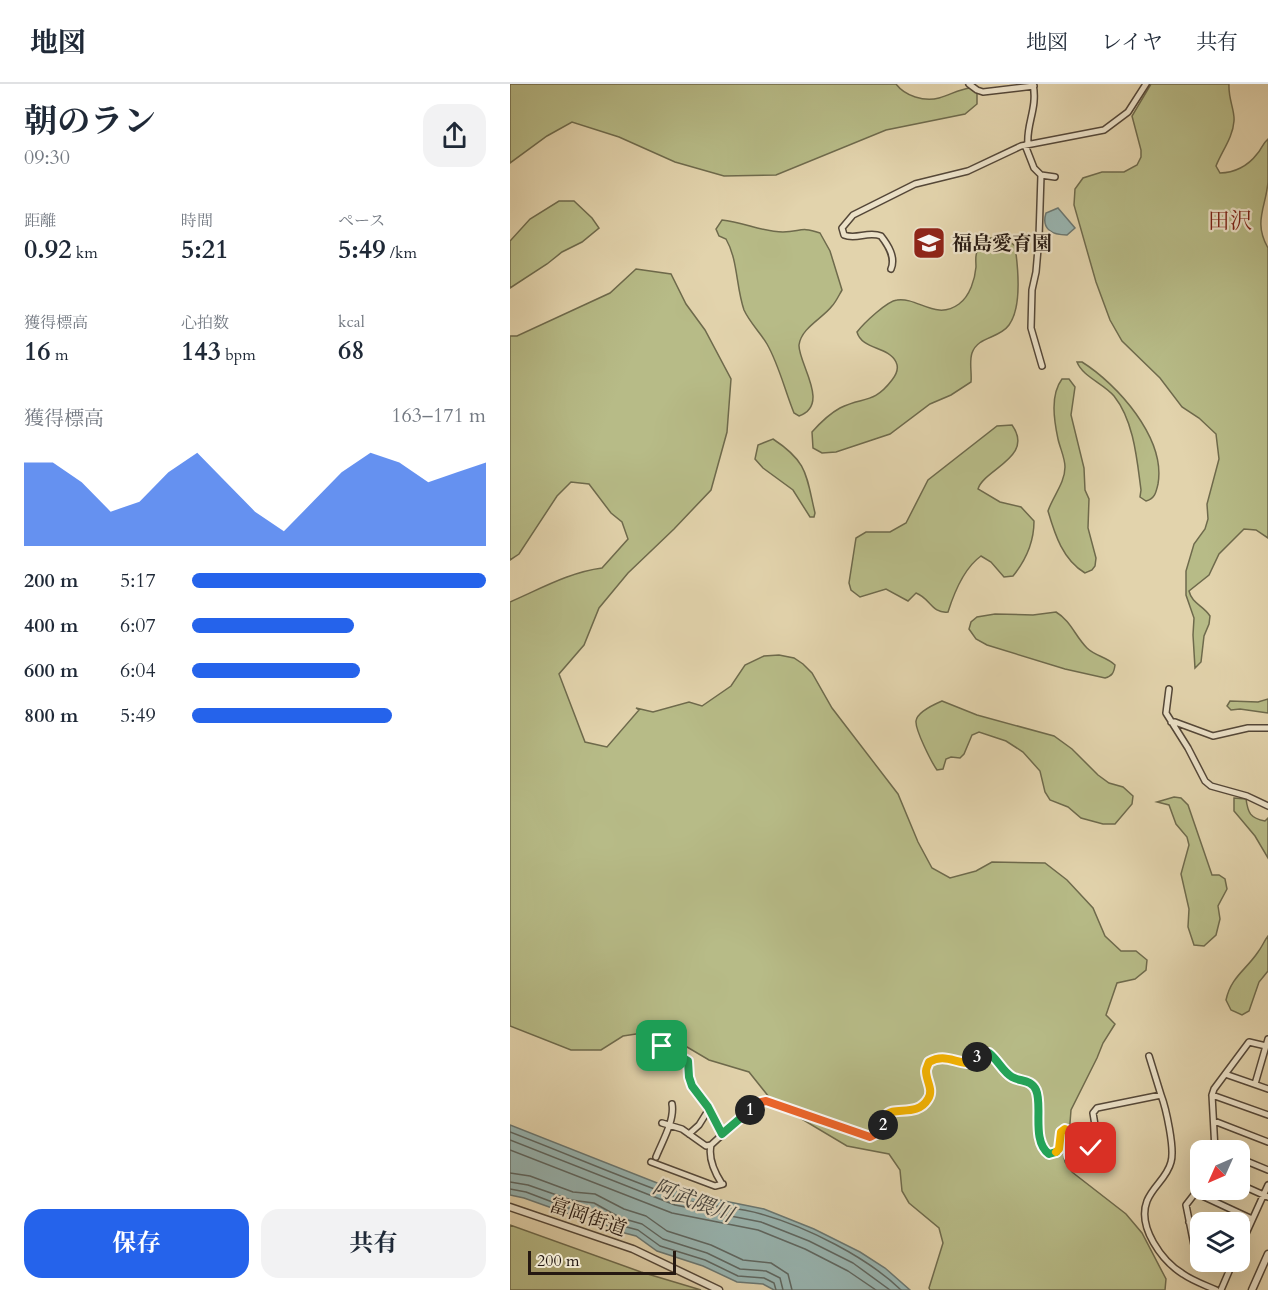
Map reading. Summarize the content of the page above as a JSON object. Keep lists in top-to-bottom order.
{
  "streets": {
    "street": ["富岡街道"]
  },
  "districts": ["田沢"],
  "water": ["阿武隈川"],
  "places": {
    "school or university": ["福島愛育園"]
  },
  "scale_bar": "200 m",
  "north": "bottom left",
  "page": {
    "header": "地図",
    "nav": ["地図", "レイヤ", "共有"],
    "heading": ["朝のラン", "09:30"],
    "stats": [
      ["距離", "0.92 km"],
      ["時間", "5:21"],
      ["ペース", "5:49 /km"],
      ["獲得標高", "16 m"],
      ["心拍数", "143 bpm"],
      ["kcal", "68"]
    ],
    "chart": ["獲得標高", "163–171 m"],
    "list": [
      {
        "name": "200 m",
        "note": "5:17"
      },
      {
        "name": "400 m",
        "note": "6:07"
      },
      {
        "name": "600 m",
        "note": "6:04"
      },
      {
        "name": "800 m",
        "note": "5:49"
      }
    ],
    "pins": ["3", "1", "2"],
    "buttons": ["保存", "共有"],
    "scale": "200 m"
  }
}
